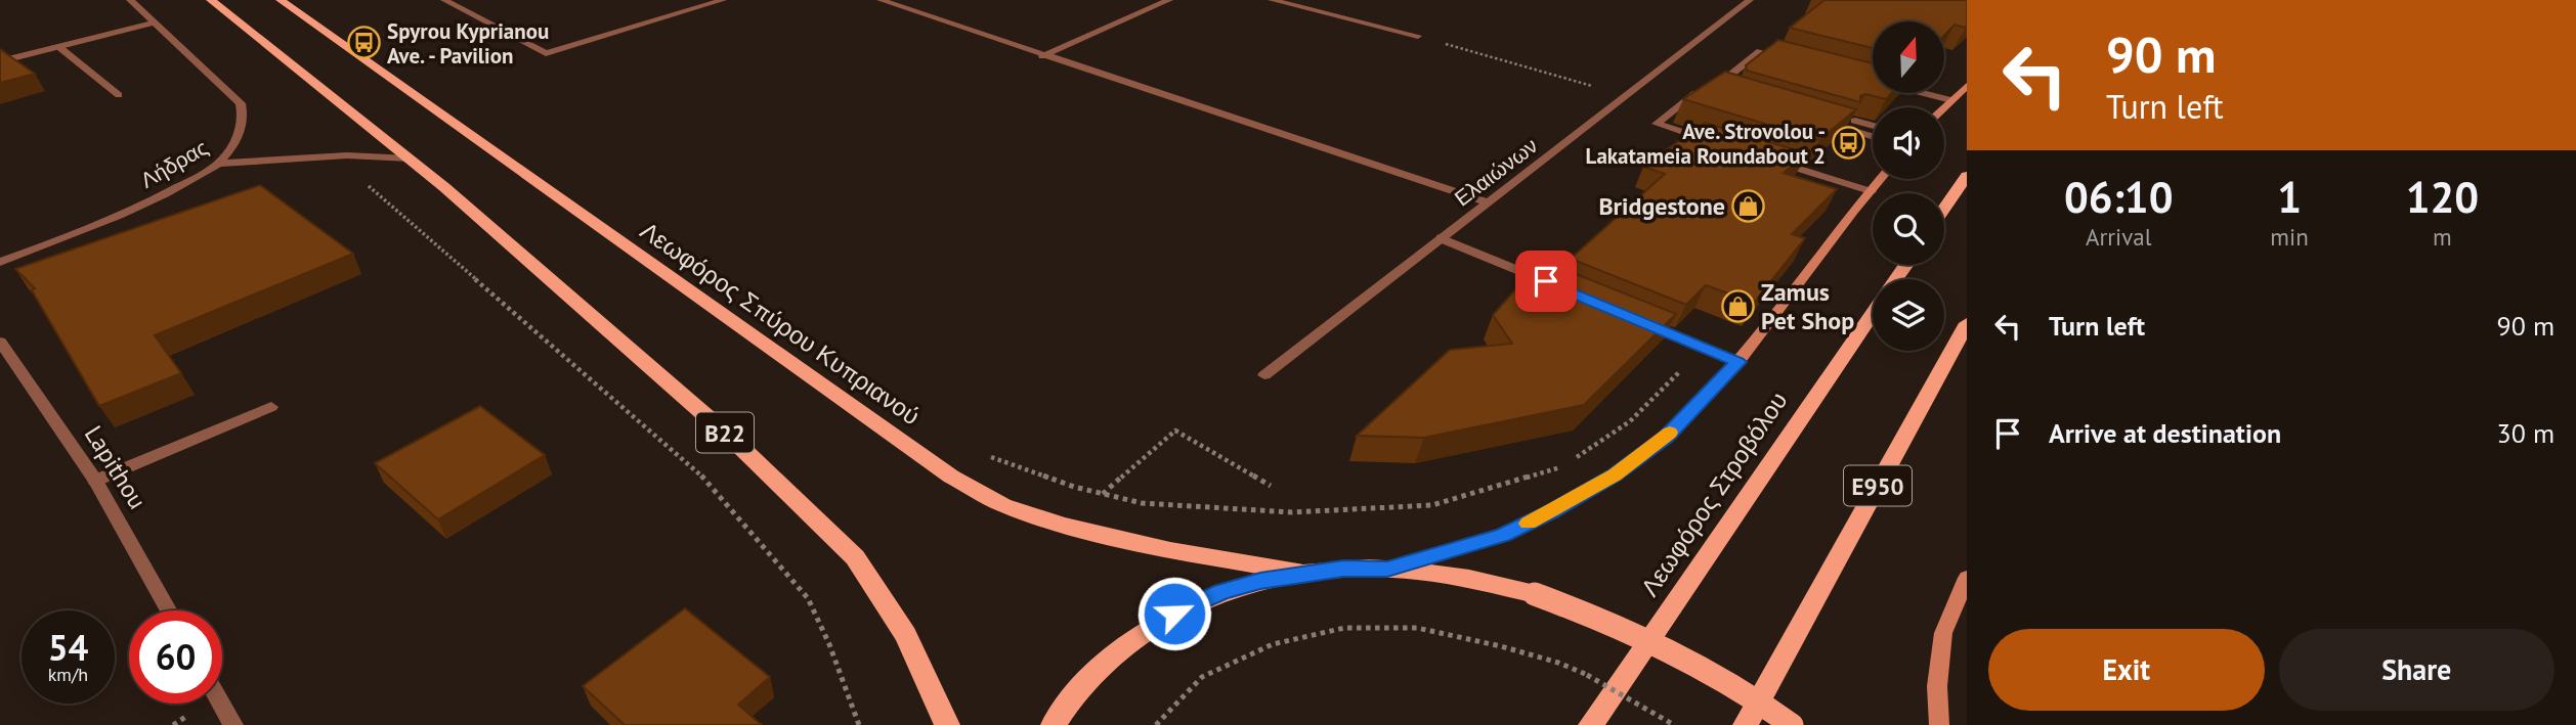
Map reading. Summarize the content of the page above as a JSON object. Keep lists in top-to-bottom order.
{
  "streets": {
    "main road": [
      "Λεωφόρος Σπύρου Κυπριανού",
      "B22",
      "E950",
      "Λεωφόρος Στροβόλου"
    ],
    "street": ["Λήδρας", "Ελαιώνων", "Lapithou"]
  },
  "places": {
    "bus stop": ["Spyrou Kyprianou Ave. - Pavilion", "Ave. Strovolou - Lakatameia Roundabout 2"],
    "shop": ["Bridgestone", "Zamus Pet Shop"]
  },
  "north": "top",
  "page": {
    "turn": ["90 m", "Turn left"],
    "eta": [
      "06:10",
      "Arrival",
      "1",
      "min",
      "120",
      "m"
    ],
    "list": [
      {
        "name": "Turn left",
        "value": "90 m"
      },
      {
        "name": "Arrive at destination",
        "value": "30 m"
      }
    ],
    "speed": "54 km/h",
    "limit": "60",
    "buttons": ["Exit", "Share"]
  }
}
